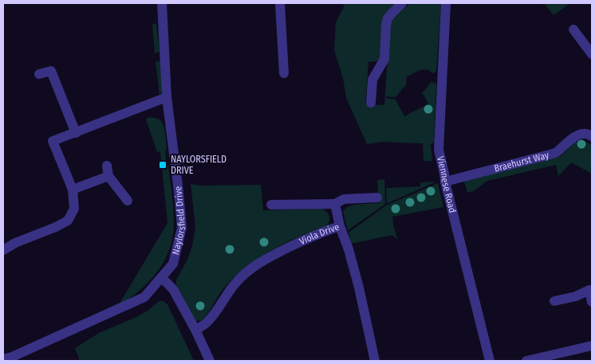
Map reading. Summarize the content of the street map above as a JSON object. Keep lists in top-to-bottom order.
{
  "streets": {
    "street": [
      "Braehurst Way",
      "Viennese Road",
      "Naylorsfield Drive",
      "Viola Drive"
    ]
  },
  "crossings": [
    ["Braehurst Way", "Viennese Road"]
  ],
  "places": {
    "transit": ["NAYLORSFIELD DRIVE"]
  }
}
